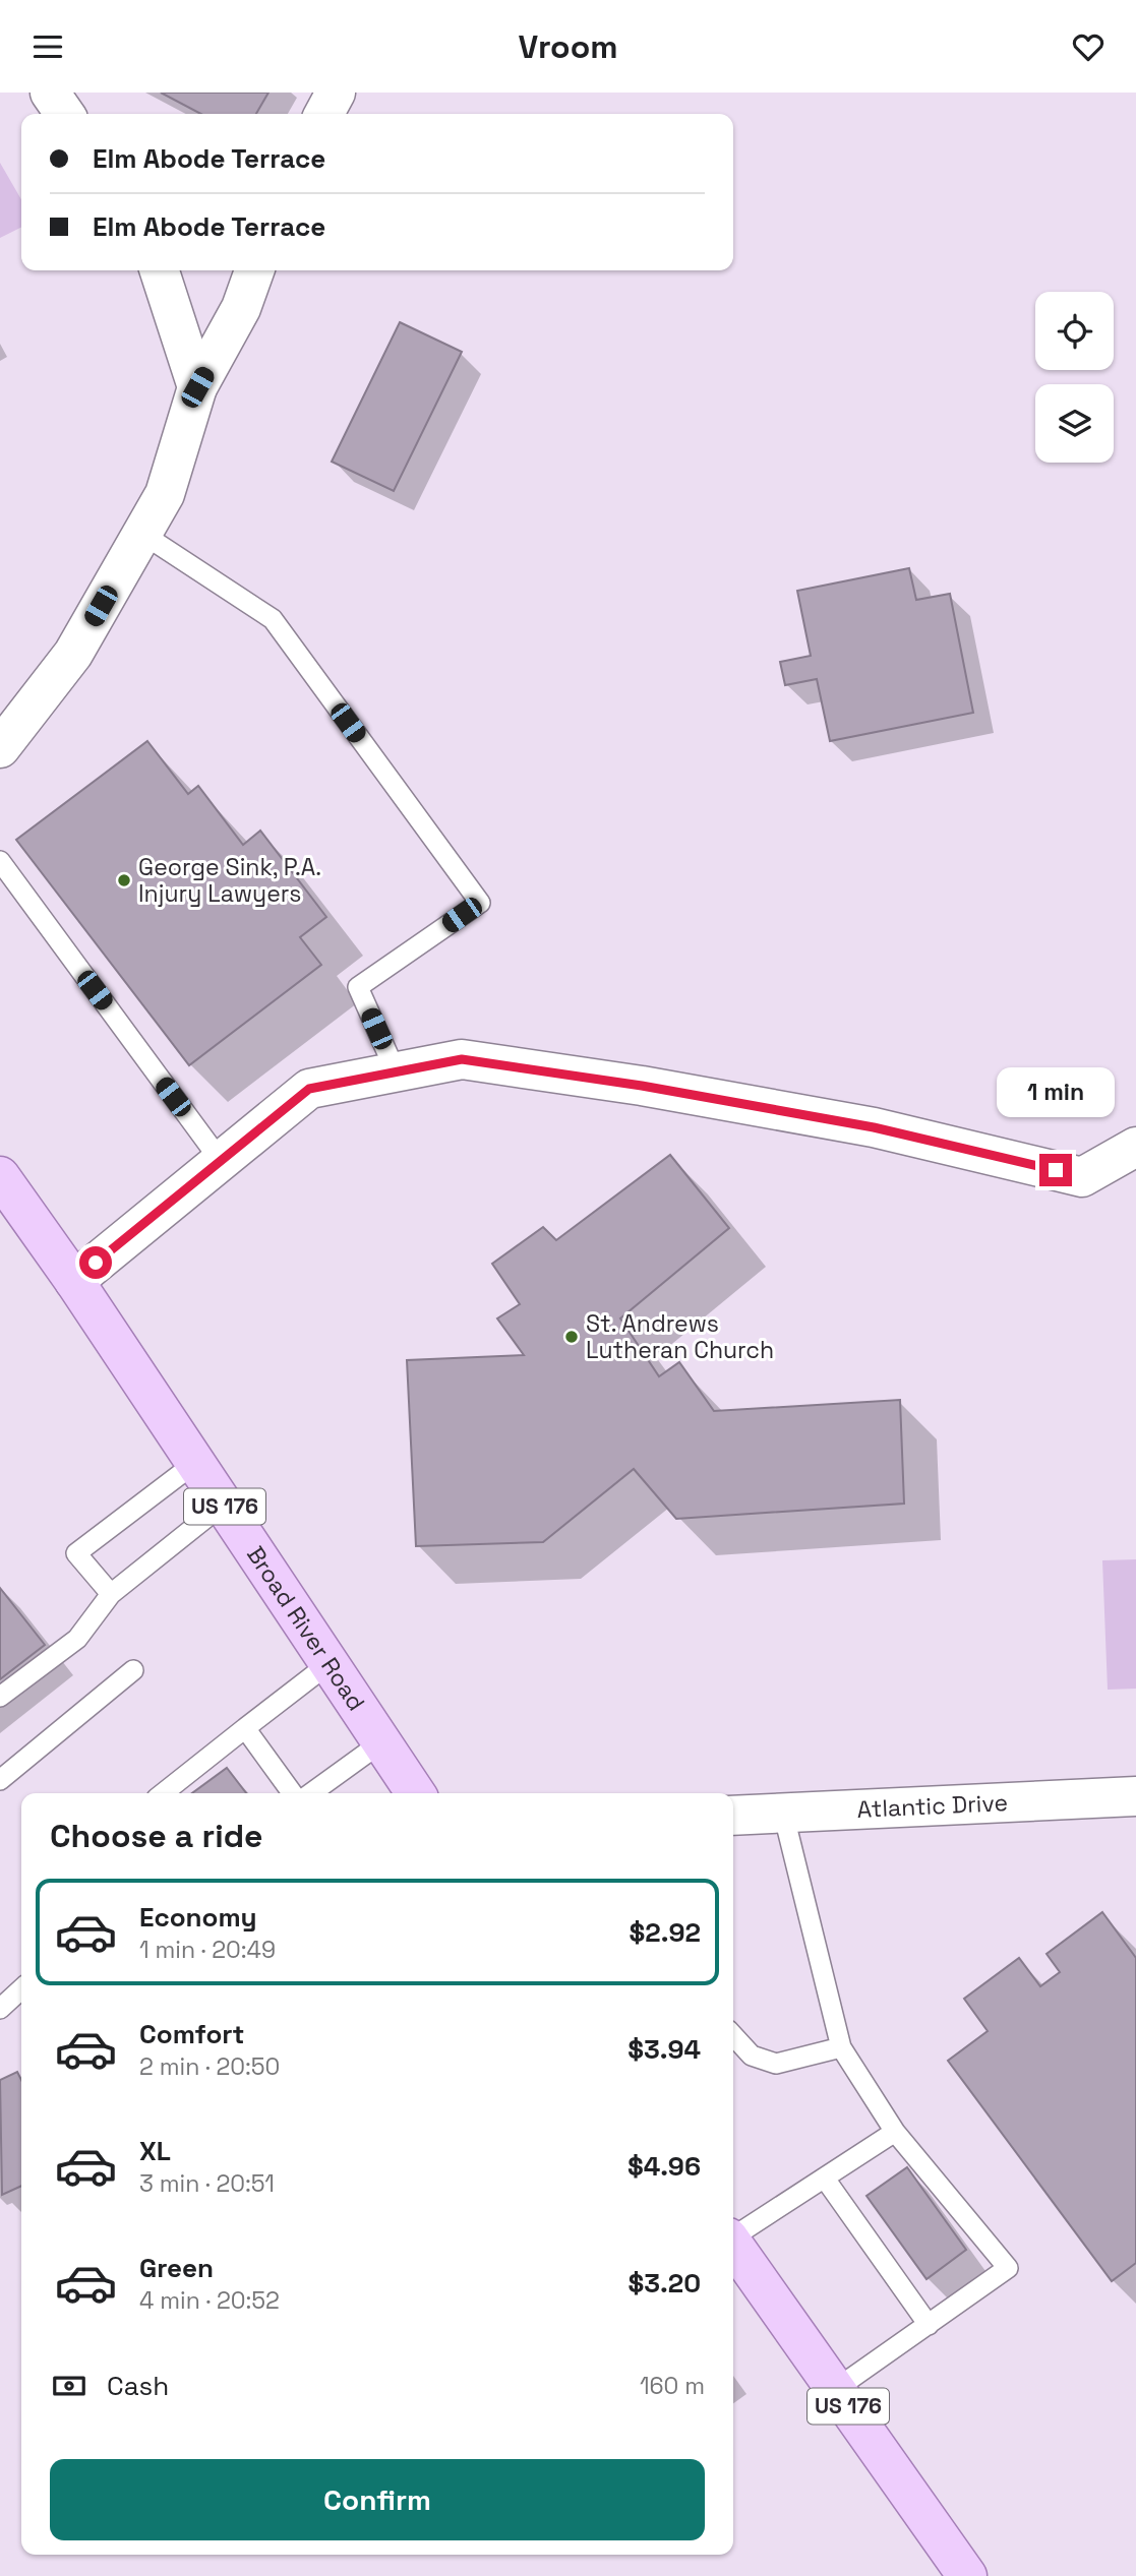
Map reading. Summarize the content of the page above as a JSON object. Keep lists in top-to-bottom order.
{
  "streets": {
    "main road": ["US 176", "Broad River Road"],
    "street": ["Atlantic Drive"]
  },
  "places": ["George Sink, P.A. Injury Lawyers", "St. Andrews Lutheran Church"],
  "page": {
    "header": "Vroom",
    "banner": ["Elm Abode Terrace", "Elm Abode Terrace"],
    "bubble": "1 min",
    "heading": "Choose a ride",
    "list": [
      {
        "name": "Economy",
        "note": "1 min · 20:49",
        "value": "$2.92"
      },
      {
        "name": "Comfort",
        "note": "2 min · 20:50",
        "value": "$3.94"
      },
      {
        "name": "XL",
        "note": "3 min · 20:51",
        "value": "$4.96"
      },
      {
        "name": "Green",
        "note": "4 min · 20:52",
        "value": "$3.20"
      }
    ],
    "pay": ["Cash", "160 m"],
    "buttons": "Confirm"
  }
}
